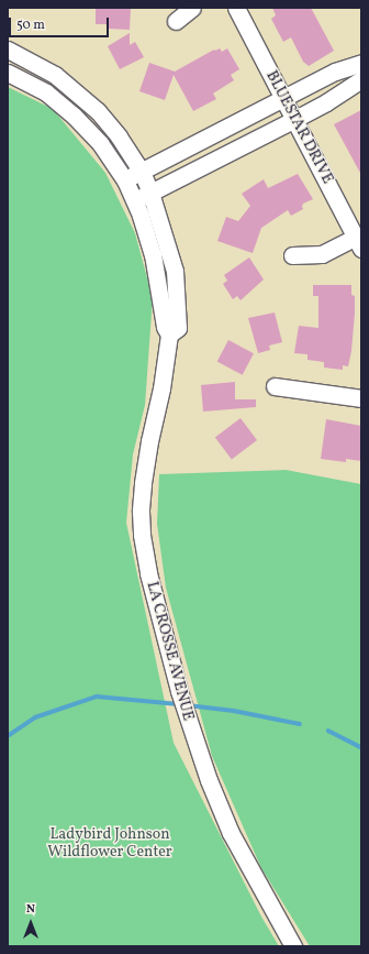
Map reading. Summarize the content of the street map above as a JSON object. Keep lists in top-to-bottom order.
{
  "streets": {
    "street": ["BLUESTAR DRIVE", "LA CROSSE AVENUE"]
  },
  "parks": ["Ladybird Johnson Wildflower Center"],
  "scale_bar": "50 m",
  "north": "top"
}
